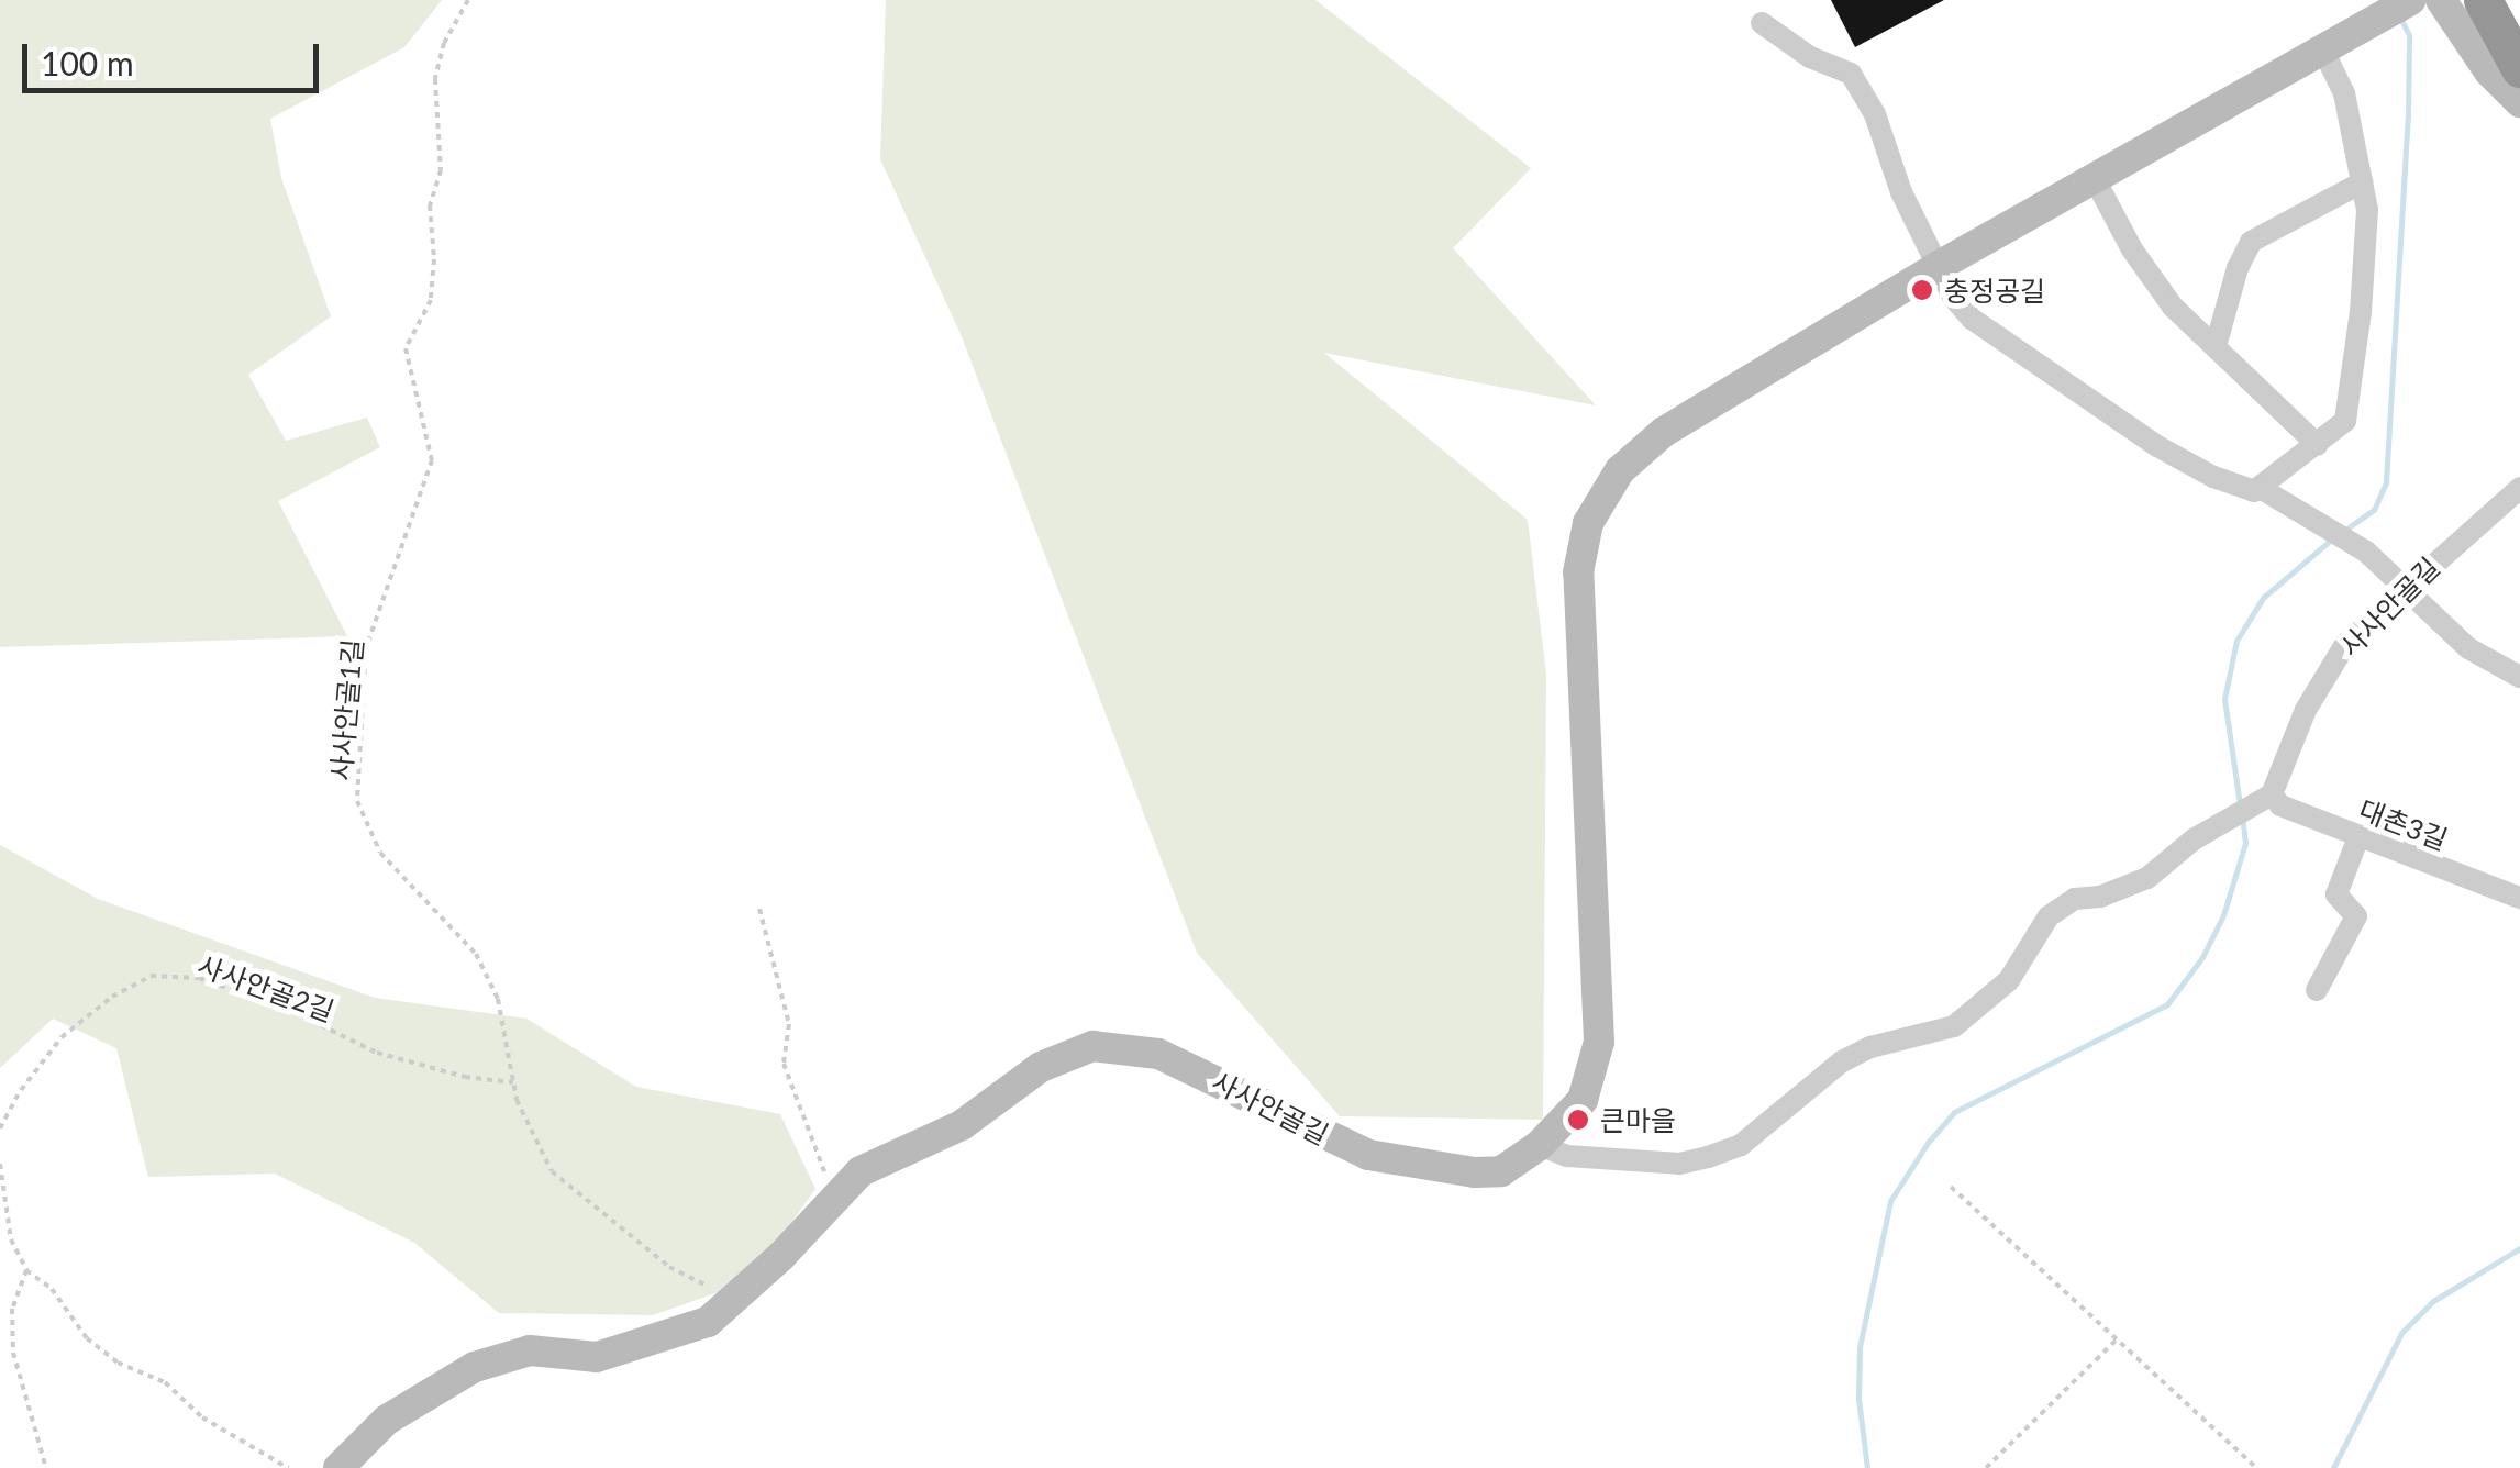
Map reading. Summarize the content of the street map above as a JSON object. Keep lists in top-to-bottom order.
{
  "streets": {
    "street": ["사사안골길", "대촌3길"],
    "path": ["사사안골1길", "사사안골2길"]
  },
  "crossings": [
    ["사사안골길", "사사안골1길"],
    ["사사안골길", "대촌3길"],
    ["사사안골1길", "사사안골2길"]
  ],
  "places": ["충정공길", "큰마을"],
  "scale_bar": "100 m"
}
